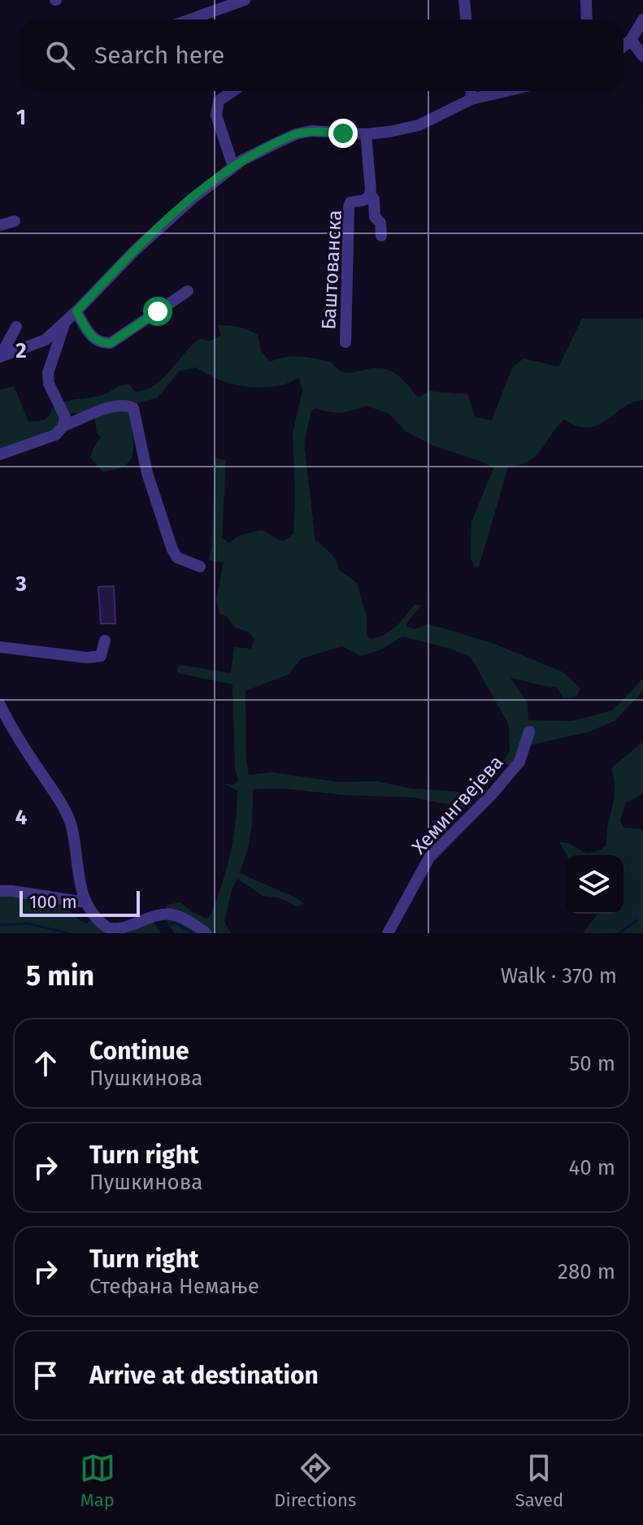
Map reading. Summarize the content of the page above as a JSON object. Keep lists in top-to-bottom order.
{
  "streets": {
    "street": ["Баштованска", "Хемингвејева"]
  },
  "scale_bar": "100 m",
  "page": {
    "search": "Search here",
    "scale": "100 m",
    "heading": ["5 min", "Walk · 370 m"],
    "list": [
      ["Continue", "Пушкинова", "50 m"],
      ["Turn right", "Пушкинова", "40 m"],
      ["Turn right", "Стефана Немање", "280 m"],
      "Arrive at destination"
    ],
    "nav": ["Map", "Directions", "Saved"]
  },
  "grid": {
    "rows": [
      "1",
      "2",
      "3",
      "4"
    ]
  }
}
